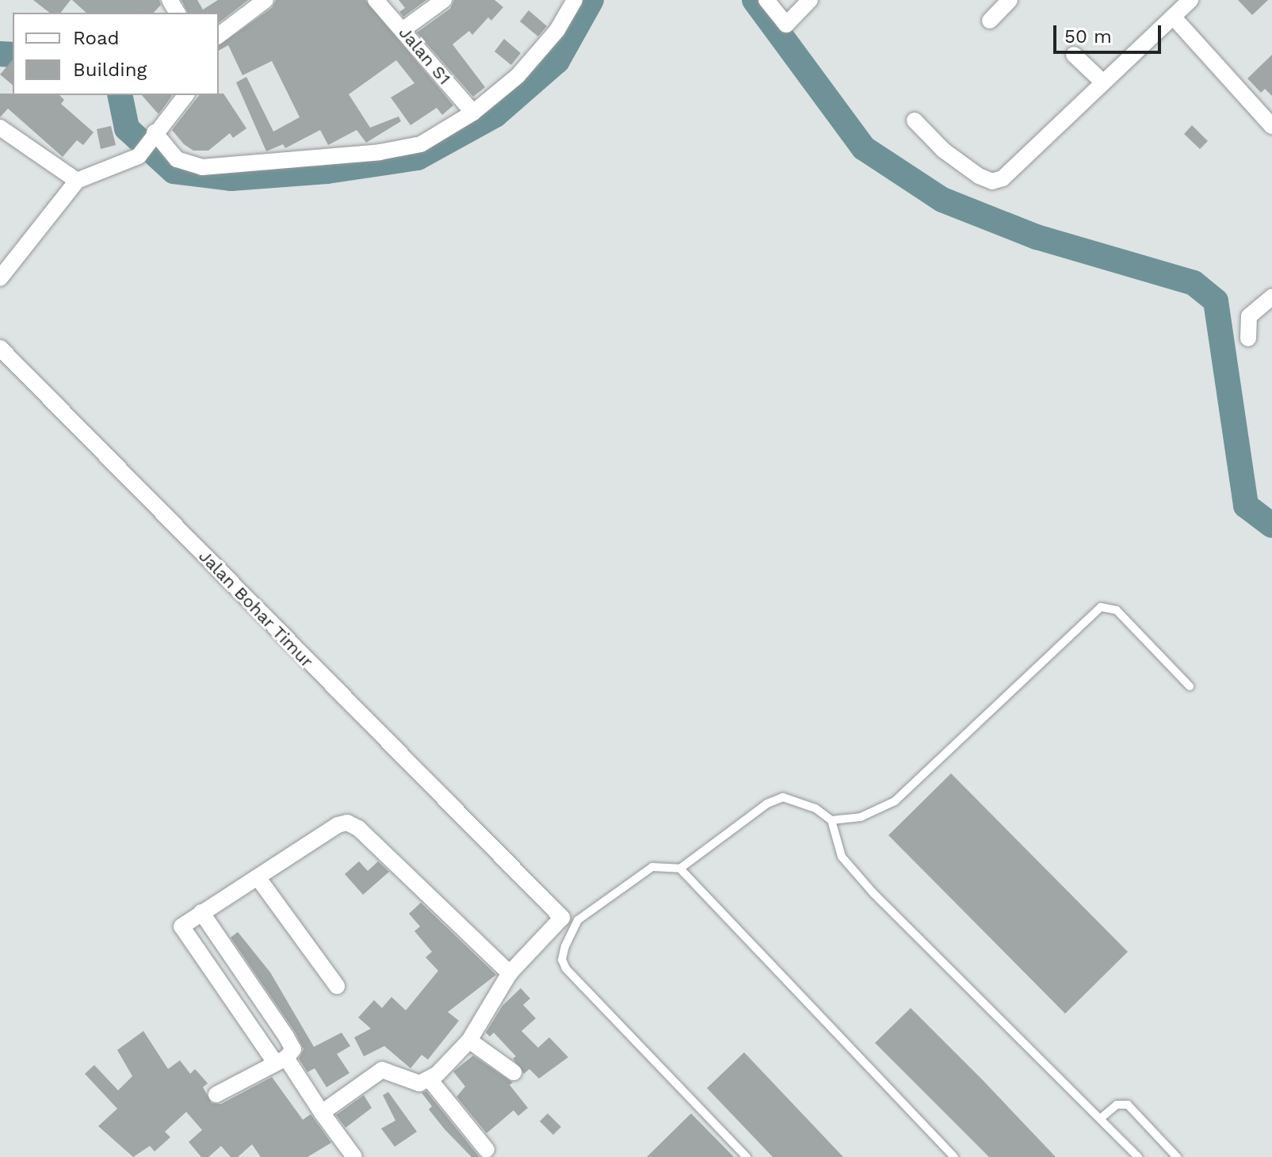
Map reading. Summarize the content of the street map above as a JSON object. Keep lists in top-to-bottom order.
{
  "streets": {
    "street": ["Jalan S1", "Jalan Bohar Timur"]
  },
  "legend": ["Road", "Building"],
  "scale_bar": "50 m"
}
